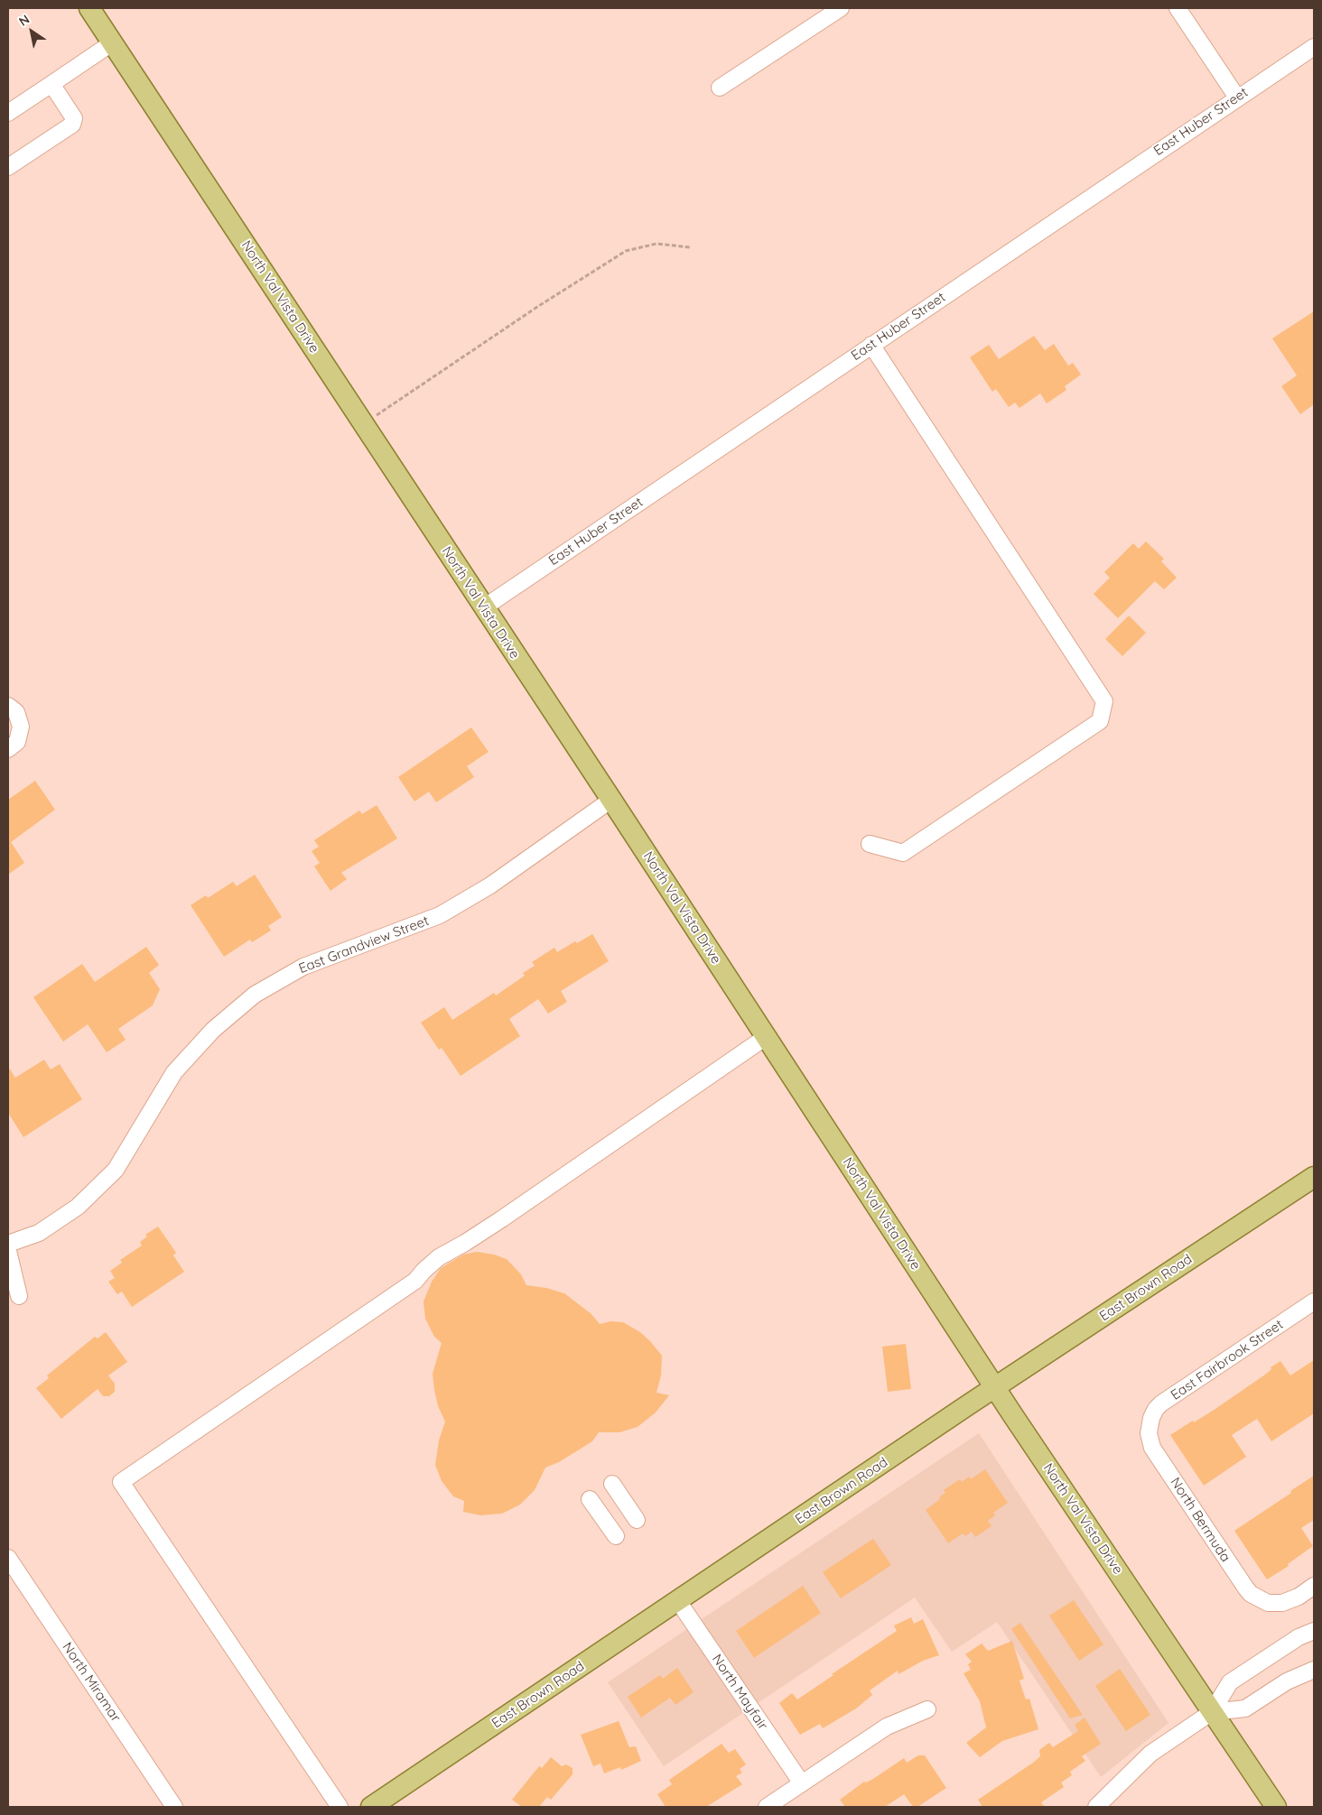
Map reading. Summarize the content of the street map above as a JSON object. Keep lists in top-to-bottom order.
{
  "streets": {
    "main road": ["North Val Vista Drive", "East Brown Road"],
    "street": [
      "East Huber Street",
      "East Grandview Street",
      "East Fairbrook Street",
      "North Bermuda",
      "North Miramar",
      "North Mayfair"
    ]
  },
  "crossings": [
    ["East Huber Street", "North Val Vista Drive"],
    ["North Val Vista Drive", "East Grandview Street"],
    ["North Val Vista Drive", "East Brown Road"],
    ["East Brown Road", "North Mayfair"],
    ["East Fairbrook Street", "North Bermuda"]
  ],
  "north": "top left"
}
